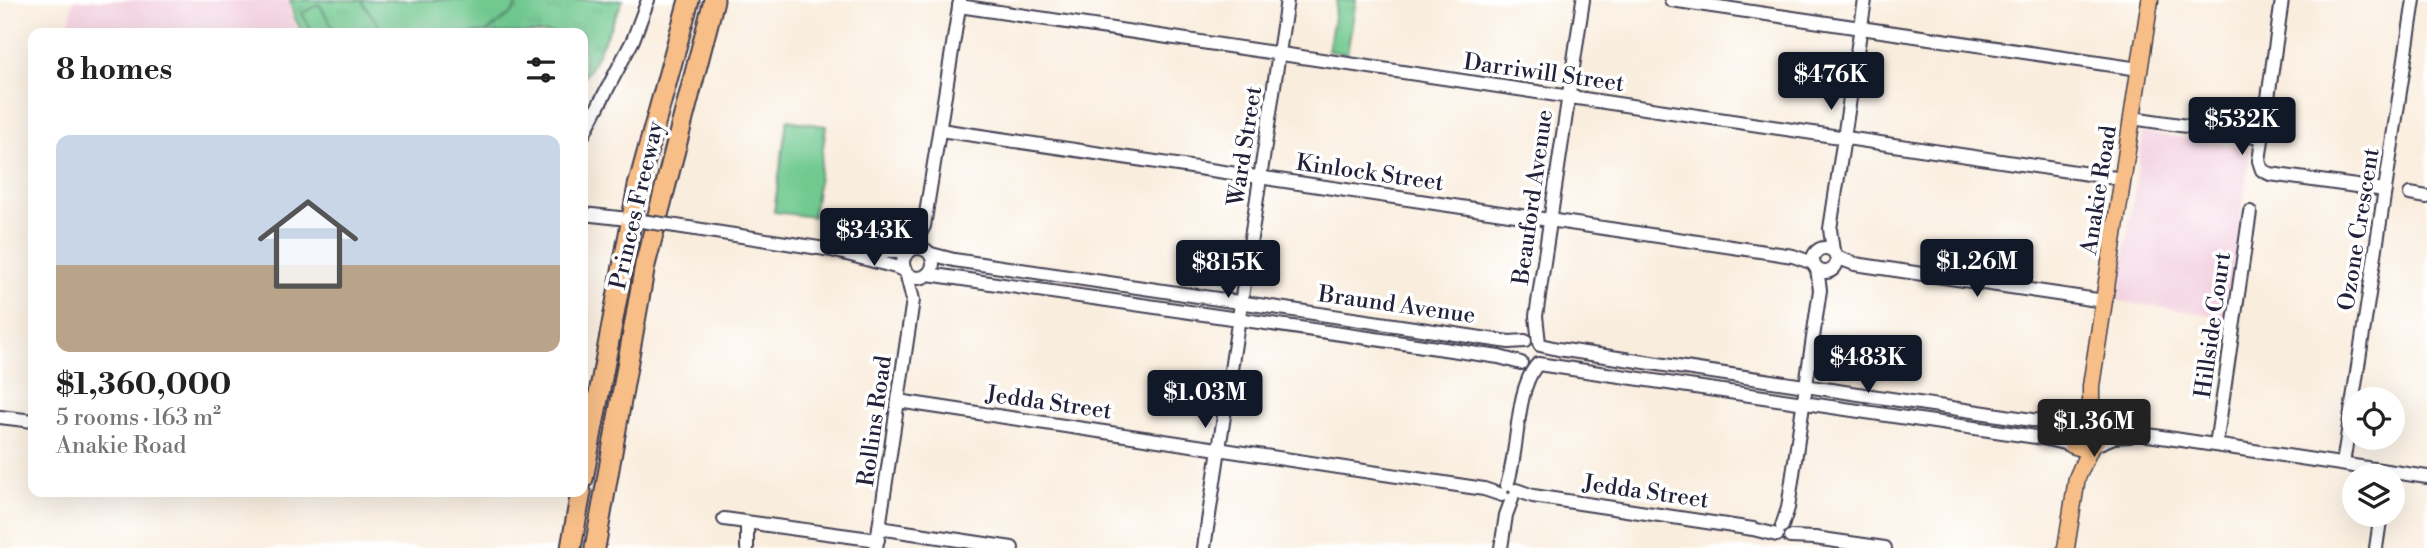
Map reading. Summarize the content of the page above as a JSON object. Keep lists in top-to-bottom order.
{
  "streets": {
    "highway": ["Princes Freeway"],
    "main road": ["Anakie Road"],
    "street": [
      "Darriwill Street",
      "Ward Street",
      "Kinlock Street",
      "Beauford Avenue",
      "Ozone Crescent",
      "Braund Avenue",
      "Hillside Court",
      "Jedda Street",
      "Rollins Road"
    ]
  },
  "crossings": [
    ["Darriwill Street", "Ward Street"],
    ["Darriwill Street", "Anakie Road"],
    ["Darriwill Street", "Beauford Avenue"],
    ["Ward Street", "Kinlock Street"],
    ["Ward Street", "Braund Avenue"],
    ["Ward Street", "Jedda Street"],
    ["Kinlock Street", "Anakie Road"],
    ["Kinlock Street", "Beauford Avenue"],
    ["Anakie Road", "Braund Avenue"],
    ["Beauford Avenue", "Braund Avenue"],
    ["Braund Avenue", "Rollins Road"],
    ["Jedda Street", "Rollins Road"]
  ],
  "page": {
    "heading": "8 homes",
    "price": [
      "$476K",
      "$532K",
      "$343K",
      "$1.26M",
      "$815K",
      "$483K",
      "$1.03M",
      "$1.36M"
    ],
    "list": [
      {
        "name": "$1,360,000",
        "note": "5 rooms · 163 m² · Anakie Road"
      }
    ]
  }
}
